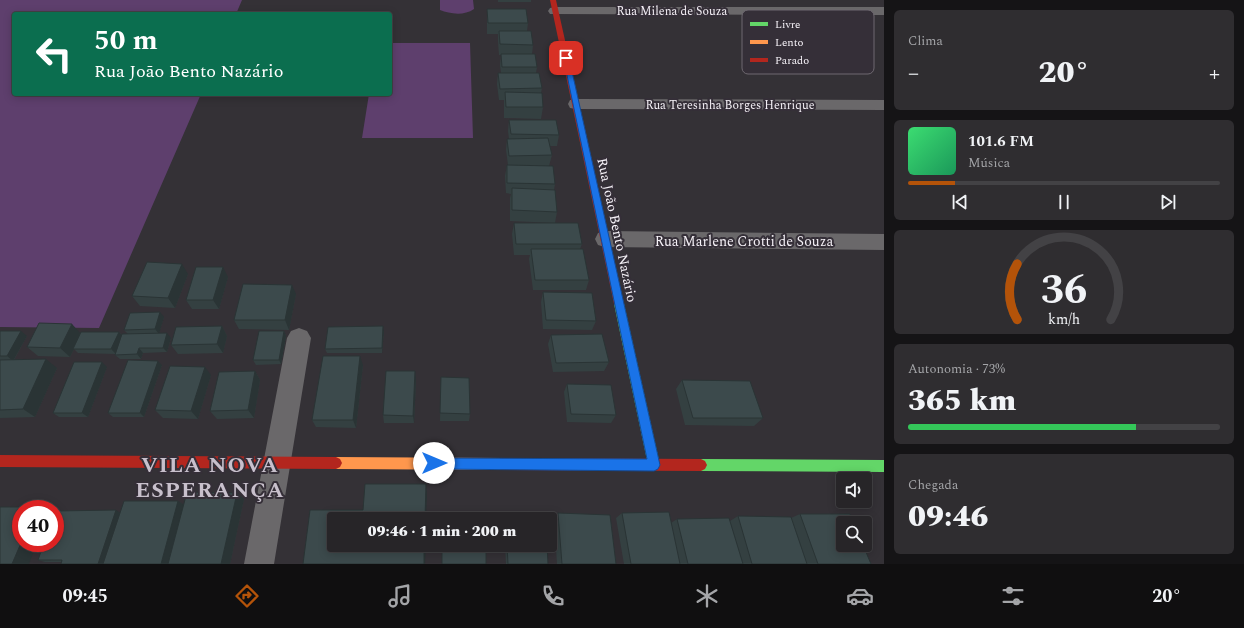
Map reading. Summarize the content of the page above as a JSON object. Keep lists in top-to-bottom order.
{
  "streets": {
    "street": [
      "Rua Milena de Souza",
      "Rua Teresinha Borges Henrique",
      "Rua João Bento Nazário",
      "Rua Marlene Crotti de Souza"
    ]
  },
  "crossings": [
    ["Rua Milena de Souza", "Rua João Bento Nazário"],
    ["Rua Teresinha Borges Henrique", "Rua João Bento Nazário"],
    ["Rua João Bento Nazário", "Rua Marlene Crotti de Souza"]
  ],
  "districts": ["VILA NOVA ESPERANÇA"],
  "legend": ["Livre", "Lento", "Parado"],
  "page": {
    "tile": [
      "Clima",
      ["Autonomia · 73%", "365 km"],
      ["Chegada", "09:46"]
    ],
    "turn": ["50 m", "Rua João Bento Nazário"],
    "heat": ["−", "20°", "+"],
    "song": ["101.6 FM", "Música"],
    "limit": "40",
    "trip": "09:46 · 1 min · 200 m",
    "tabs": ["09:45", "20°"],
    "gauge": ["36", "km/h"]
  }
}
